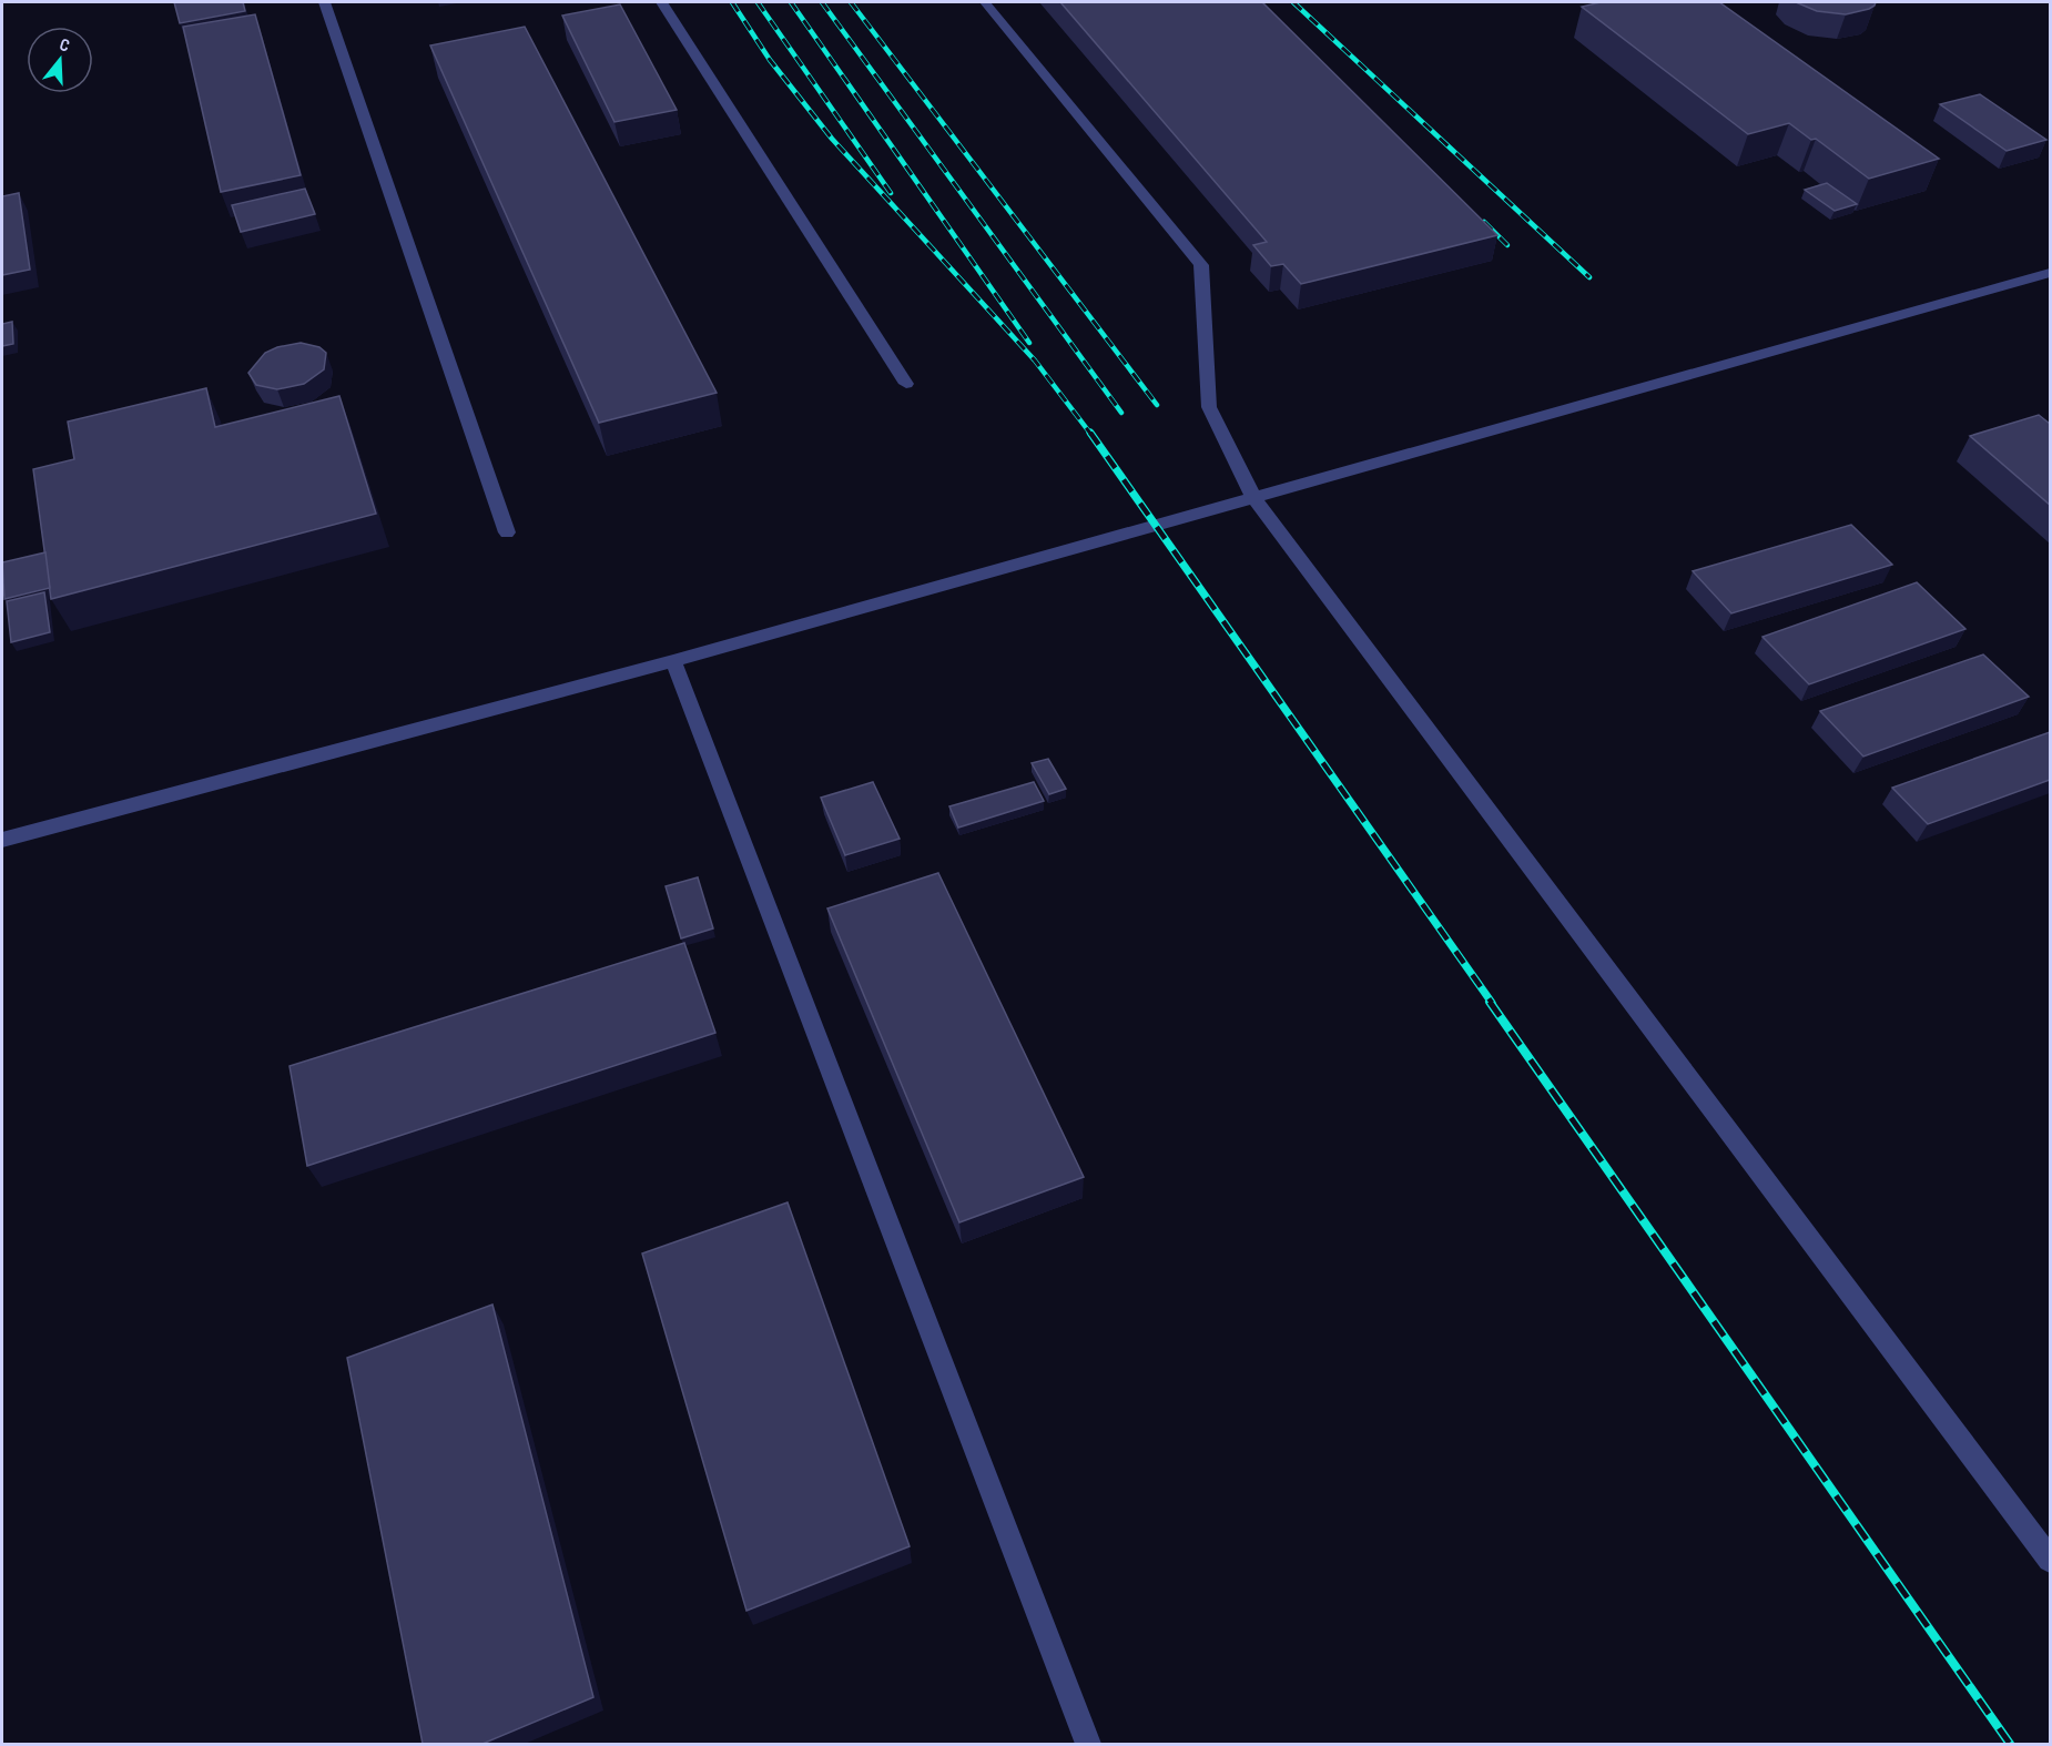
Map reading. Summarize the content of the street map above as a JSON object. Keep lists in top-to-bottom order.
{
  "north": "top"
}
